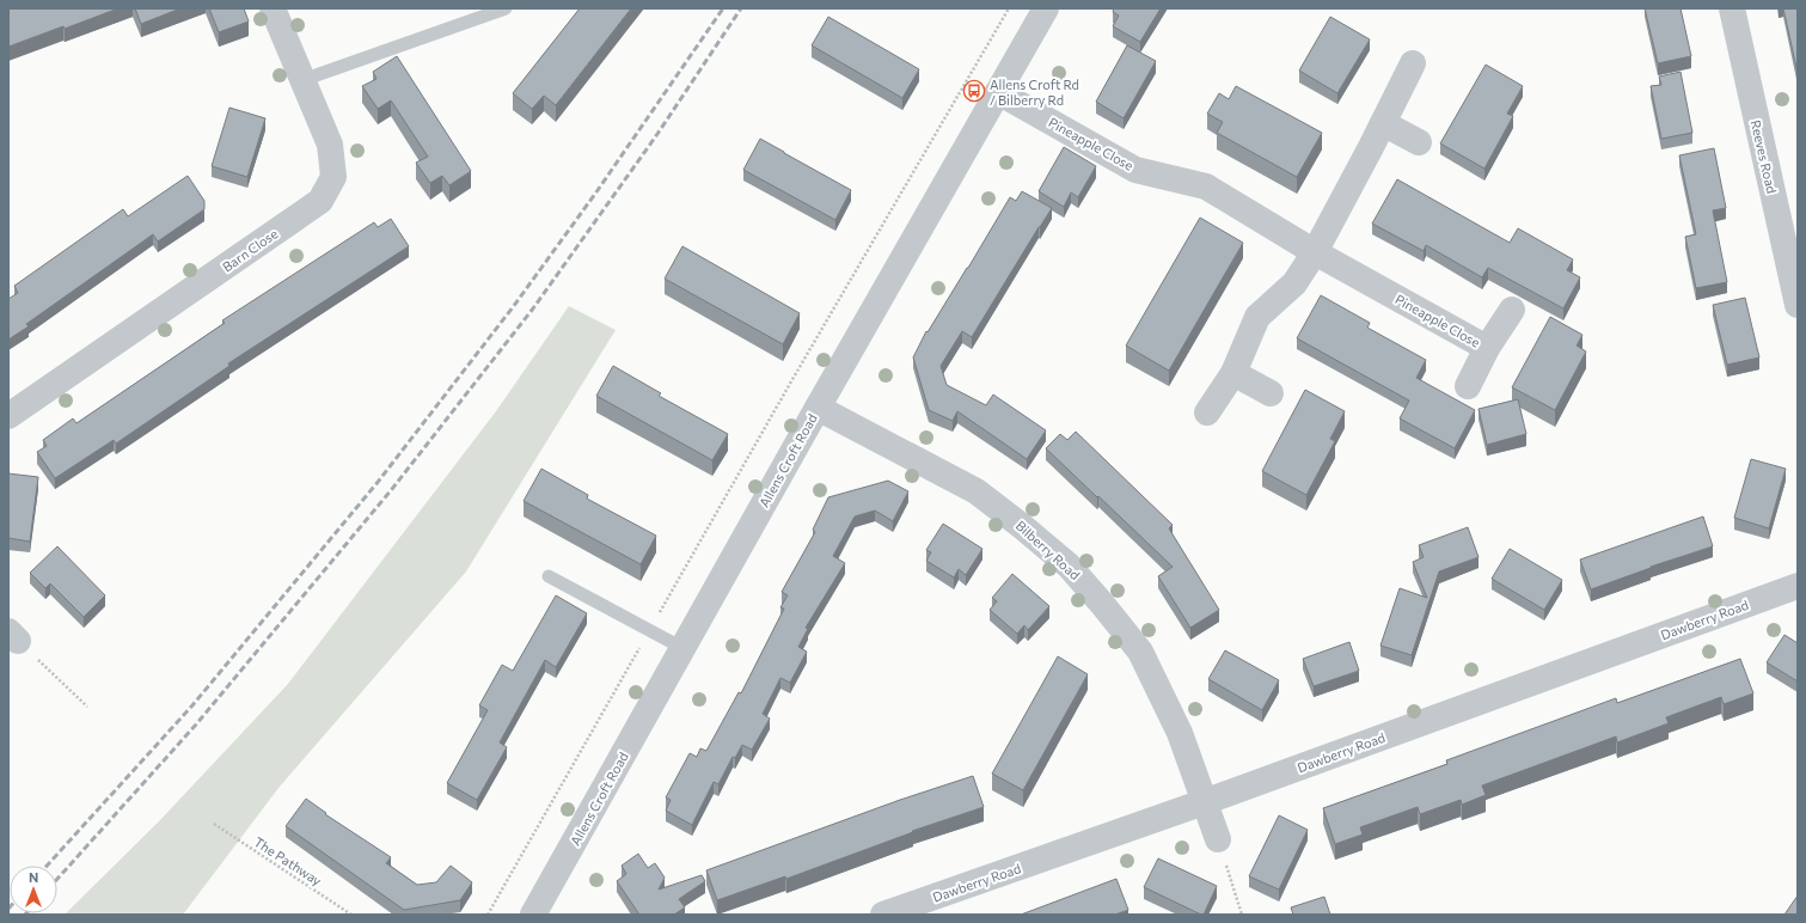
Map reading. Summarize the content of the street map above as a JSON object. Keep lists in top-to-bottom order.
{
  "streets": {
    "street": [
      "Pineapple Close",
      "Reeves Road",
      "Barn Close",
      "Allens Croft Road",
      "Bilberry Road",
      "Dawberry Road"
    ],
    "path": ["The Pathway"]
  },
  "crossings": [
    ["Pineapple Close", "Allens Croft Road"],
    ["Allens Croft Road", "Bilberry Road"],
    ["Bilberry Road", "Dawberry Road"]
  ],
  "places": {
    "bus stop": ["Allens Croft Rd / Bilberry Rd"]
  },
  "north": "top"
}
